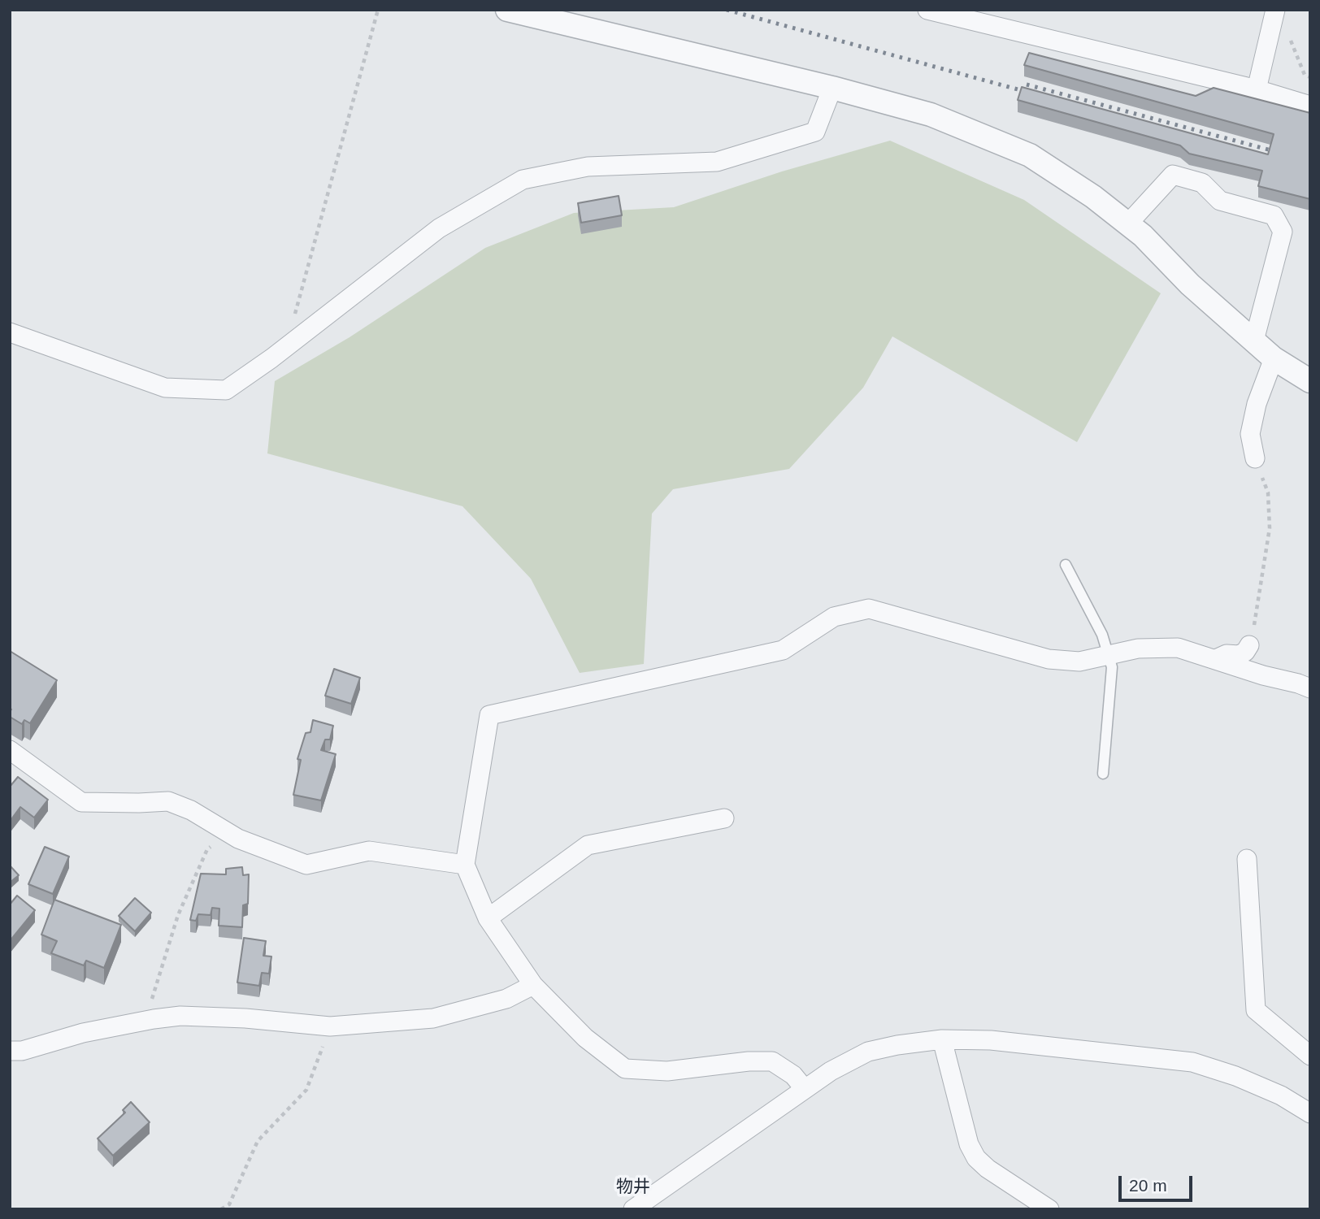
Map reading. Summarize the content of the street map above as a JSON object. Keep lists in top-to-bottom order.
{
  "districts": ["物井"],
  "scale_bar": "20 m"
}
